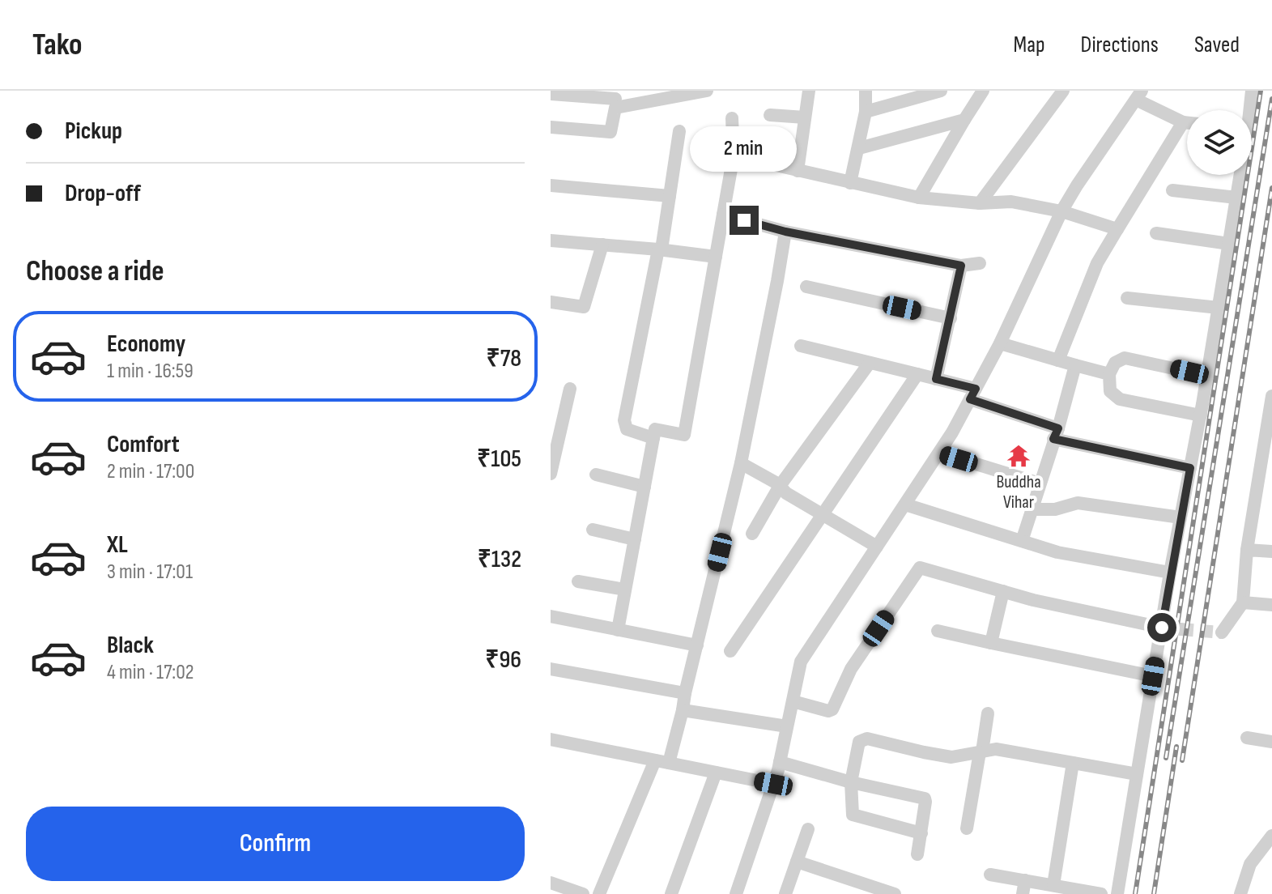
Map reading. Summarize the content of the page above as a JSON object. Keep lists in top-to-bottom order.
{
  "places": {
    "temple": ["Buddha Vihar"]
  },
  "page": {
    "header": "Tako",
    "nav": ["Map", "Directions", "Saved"],
    "banner": ["Pickup", "Drop-off"],
    "bubble": "2 min",
    "heading": "Choose a ride",
    "list": [
      {
        "name": "Economy",
        "note": "1 min · 16:59",
        "value": "₹78"
      },
      {
        "name": "Comfort",
        "note": "2 min · 17:00",
        "value": "₹105"
      },
      {
        "name": "XL",
        "note": "3 min · 17:01",
        "value": "₹132"
      },
      {
        "name": "Black",
        "note": "4 min · 17:02",
        "value": "₹96"
      }
    ],
    "buttons": "Confirm"
  }
}
